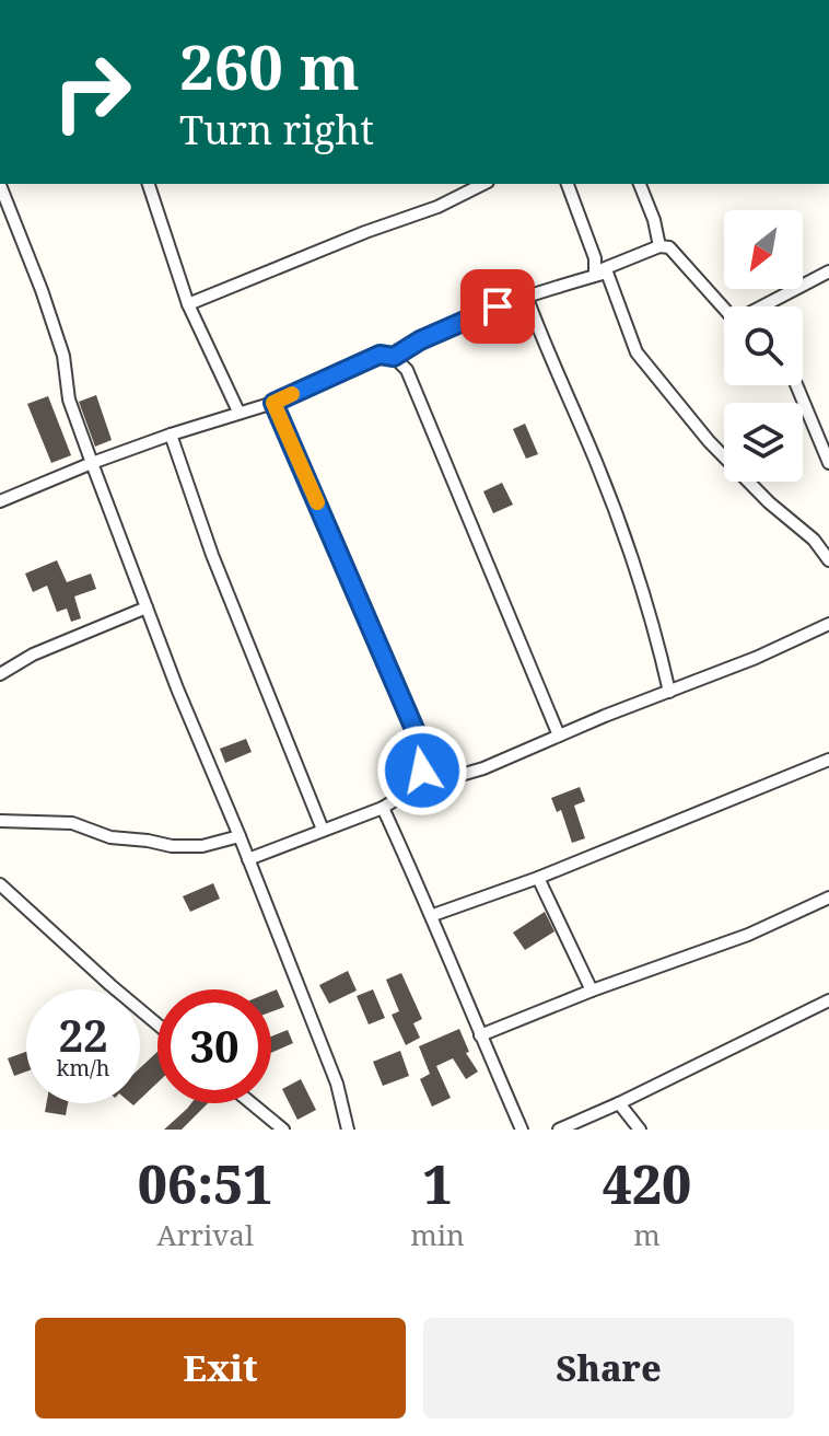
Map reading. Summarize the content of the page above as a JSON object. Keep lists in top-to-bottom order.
{
  "north": "bottom left",
  "page": {
    "turn": ["260 m", "Turn right"],
    "speed": "22 km/h",
    "limit": "30",
    "eta": [
      "06:51",
      "Arrival",
      "1",
      "min",
      "420",
      "m"
    ],
    "buttons": ["Exit", "Share"]
  }
}
